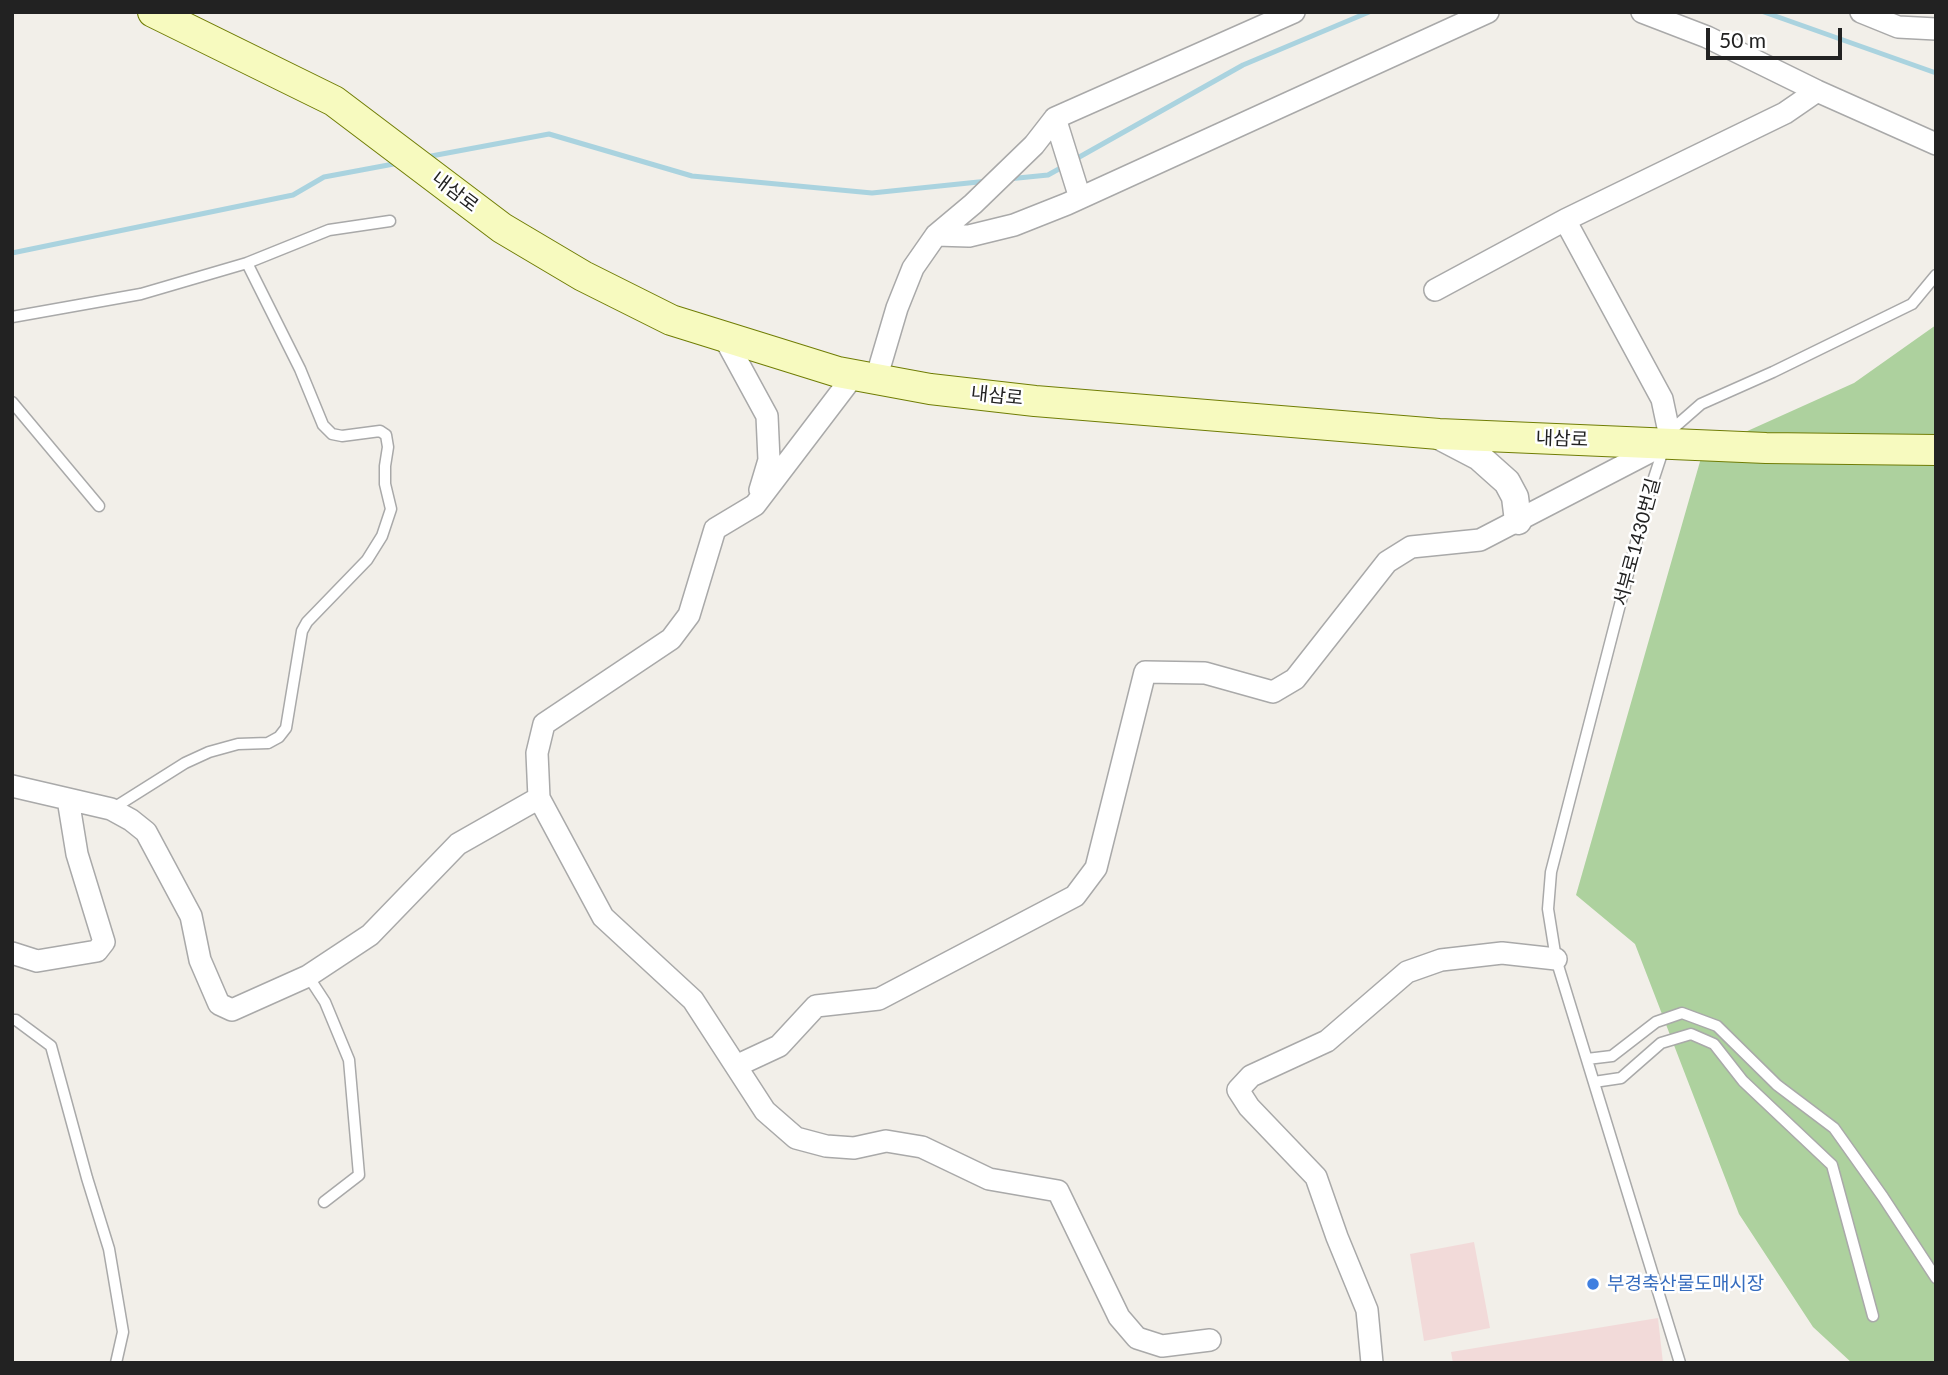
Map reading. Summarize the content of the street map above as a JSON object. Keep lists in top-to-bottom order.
{
  "streets": {
    "main road": ["내삼로"],
    "lane": ["서부로1430번길"]
  },
  "crossings": [
    ["내삼로", "서부로1430번길"]
  ],
  "places": ["부경축산물도매시장"],
  "scale_bar": "50 m"
}
